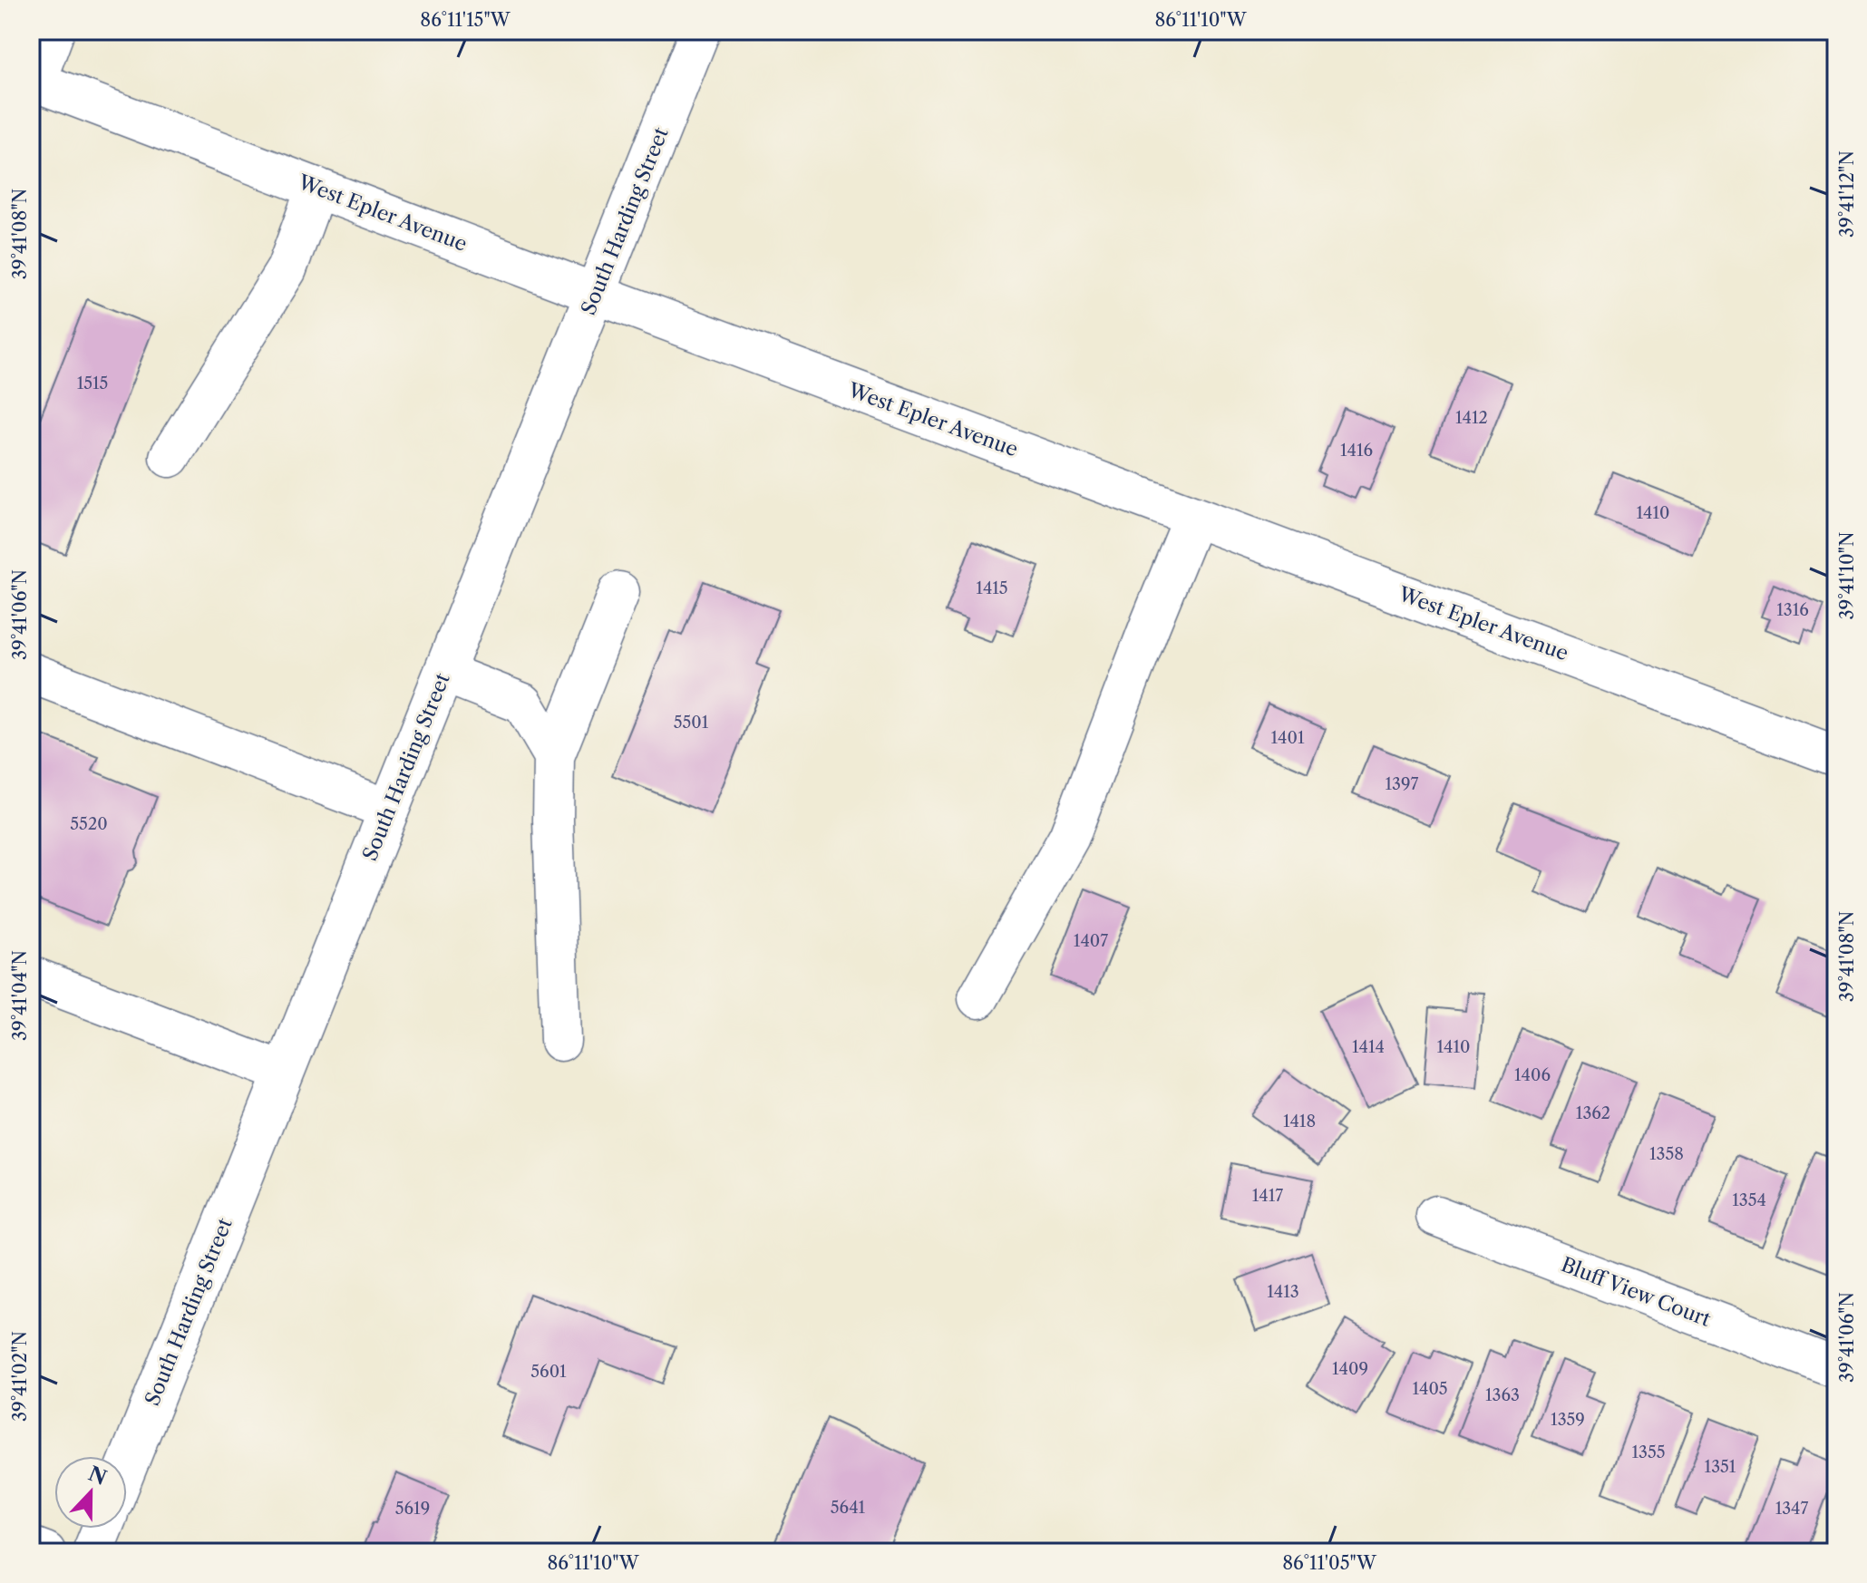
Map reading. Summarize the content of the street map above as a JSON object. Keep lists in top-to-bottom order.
{
  "streets": {
    "street": ["West Epler Avenue", "South Harding Street", "Bluff View Court"]
  },
  "crossings": [
    ["West Epler Avenue", "South Harding Street"]
  ],
  "house_numbers": [
    "1515",
    "1412",
    "1416",
    "1410",
    "1415",
    "1316",
    "5501",
    "1401",
    "1397",
    "5520",
    "1407",
    "1414",
    "1410",
    "1406",
    "1362",
    "1418",
    "1358",
    "1417",
    "1354",
    "1413",
    "1409",
    "5601",
    "1405",
    "1363",
    "1359",
    "1355",
    "1351",
    "5641",
    "5619",
    "1347"
  ],
  "north": "top",
  "coordinates": [
    "86°11'15\"W",
    "86°11'10\"W",
    "39°41'12\"N",
    "39°41'08\"N",
    "39°41'10\"N",
    "39°41'06\"N",
    "39°41'04\"N",
    "39°41'02\"N",
    "86°11'05\"W"
  ]
}
